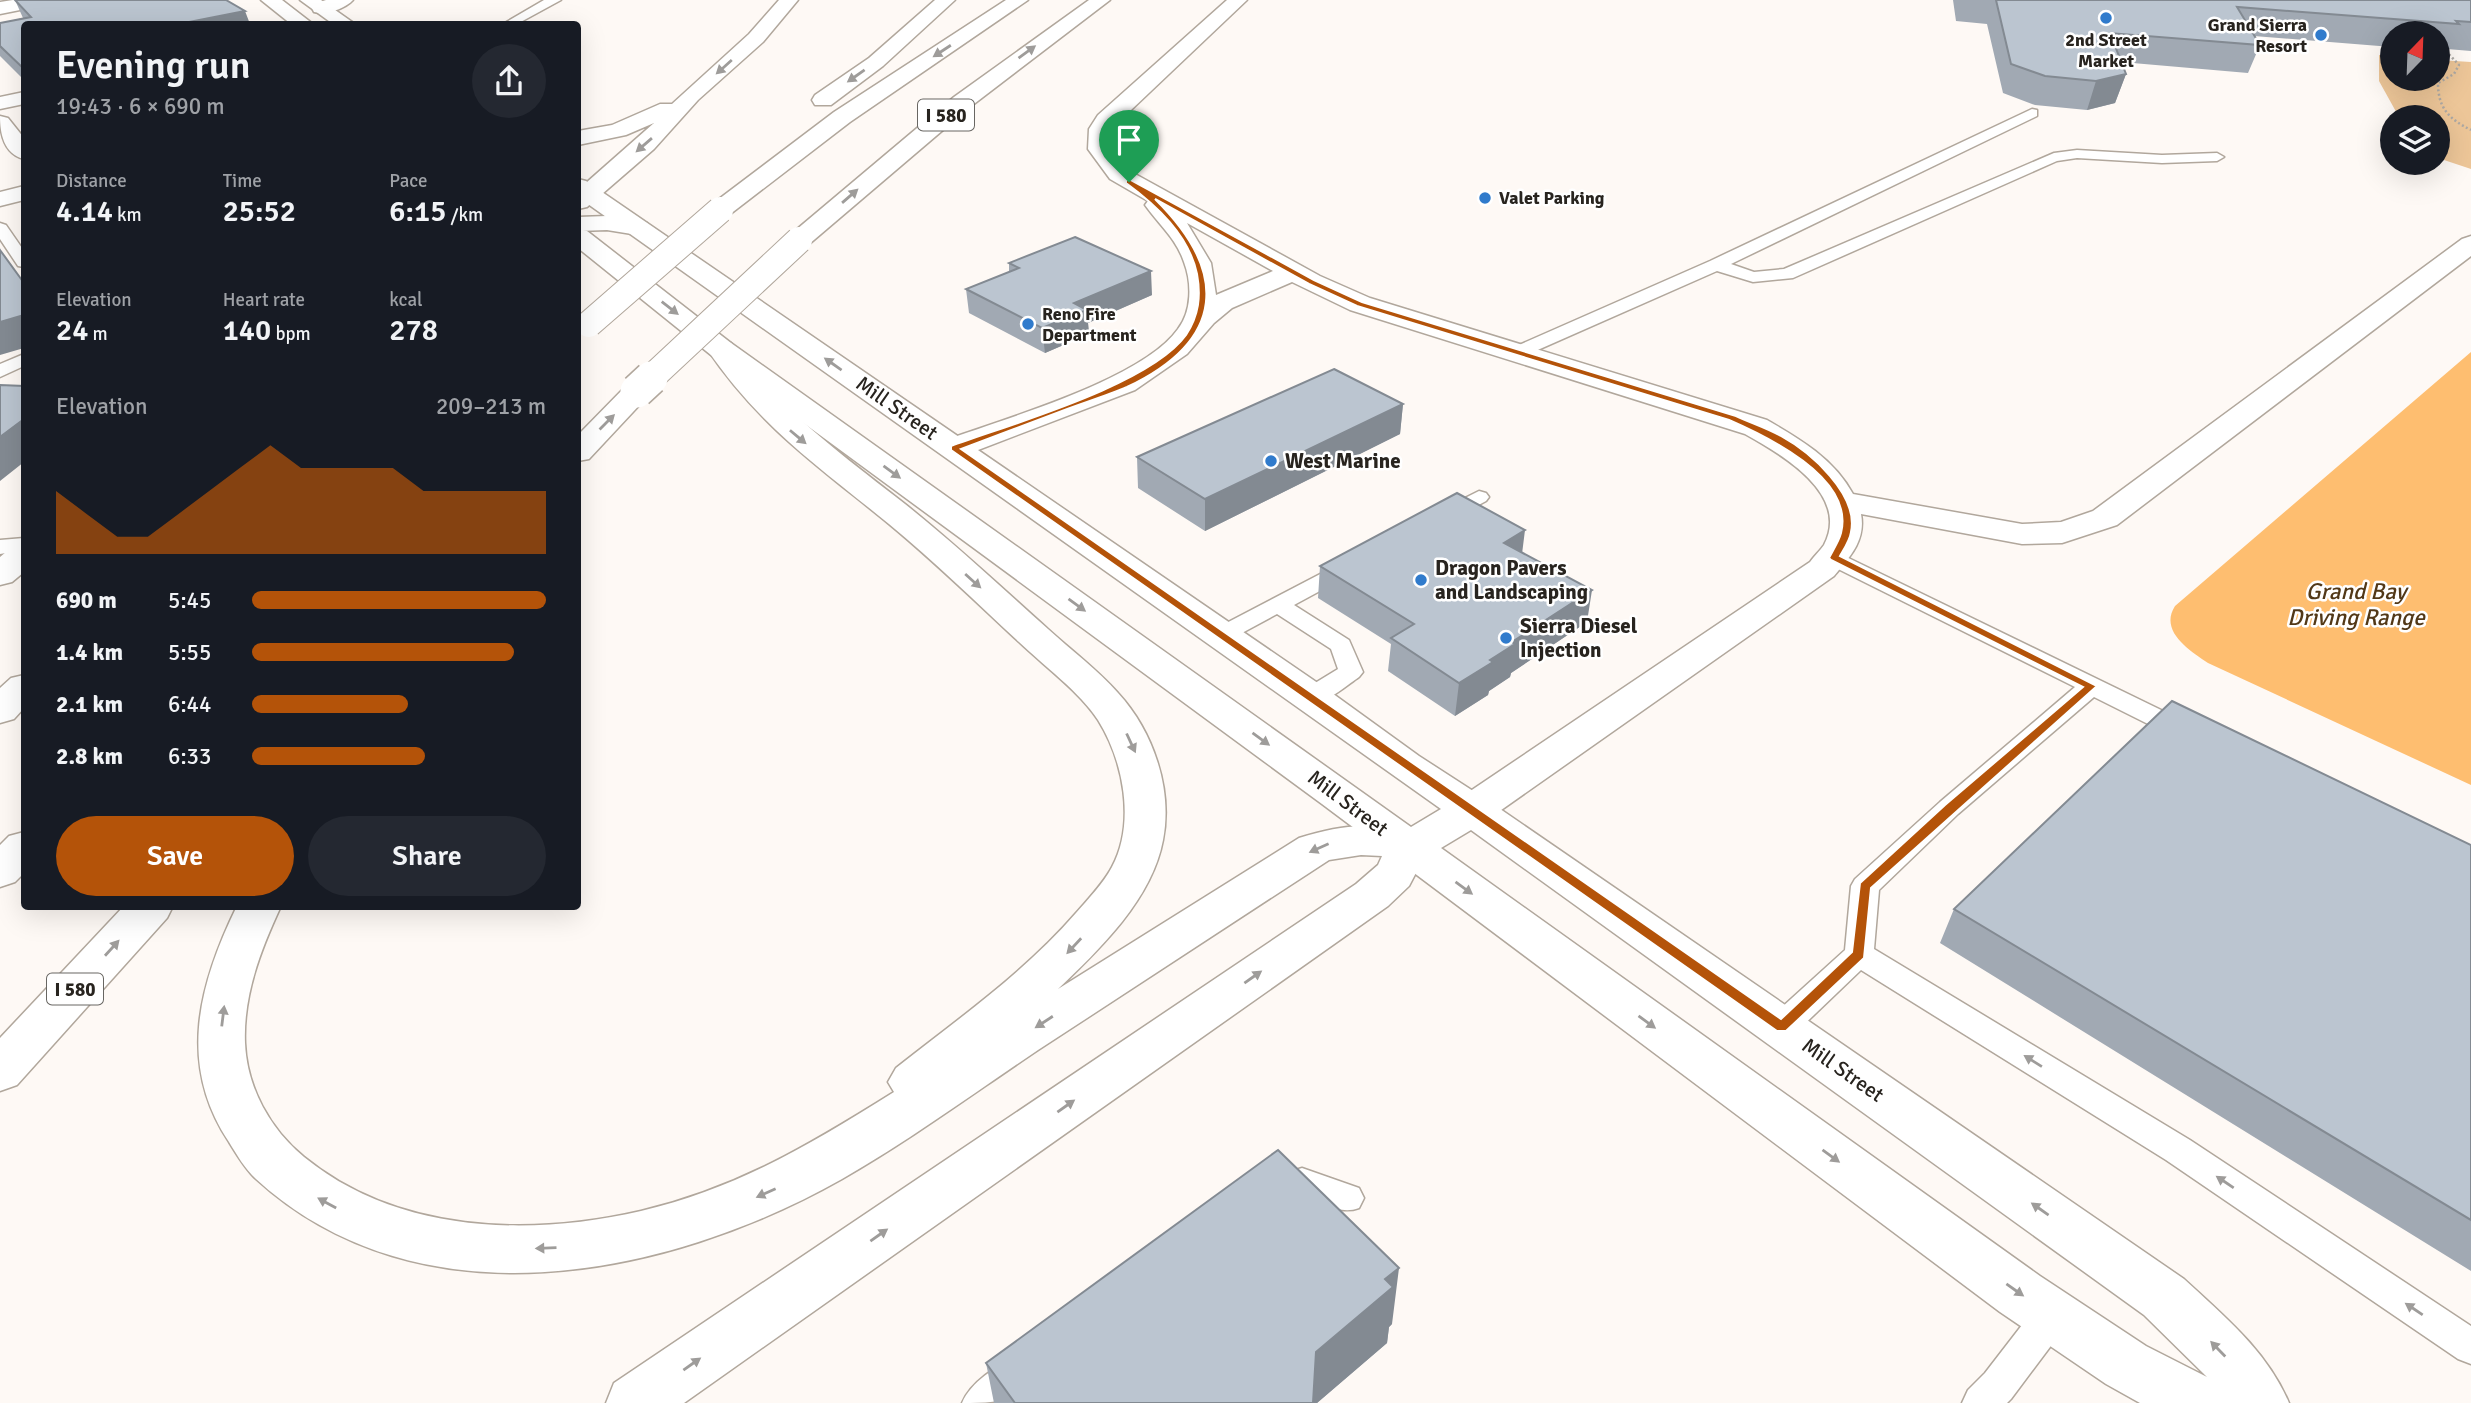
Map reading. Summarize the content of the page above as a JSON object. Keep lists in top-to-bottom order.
{
  "streets": {
    "main road": ["I 580", "Mill Street"]
  },
  "water": ["Grand Bay Driving Range"],
  "places": [
    "2nd Street Market",
    "Grand Sierra Resort",
    "Valet Parking",
    "Reno Fire Department",
    "West Marine",
    "Dragon Pavers and Landscaping",
    "Sierra Diesel Injection"
  ],
  "north": "top right",
  "page": {
    "heading": ["Evening run", "19:43 · 6 × 690 m"],
    "stats": [
      ["Distance", "4.14 km"],
      ["Time", "25:52"],
      ["Pace", "6:15 /km"],
      ["Elevation", "24 m"],
      ["Heart rate", "140 bpm"],
      ["kcal", "278"]
    ],
    "chart": ["Elevation", "209–213 m"],
    "list": [
      {
        "name": "690 m",
        "note": "5:45"
      },
      {
        "name": "1.4 km",
        "note": "5:55"
      },
      {
        "name": "2.1 km",
        "note": "6:44"
      },
      {
        "name": "2.8 km",
        "note": "6:33"
      }
    ],
    "buttons": ["Save", "Share"]
  }
}
